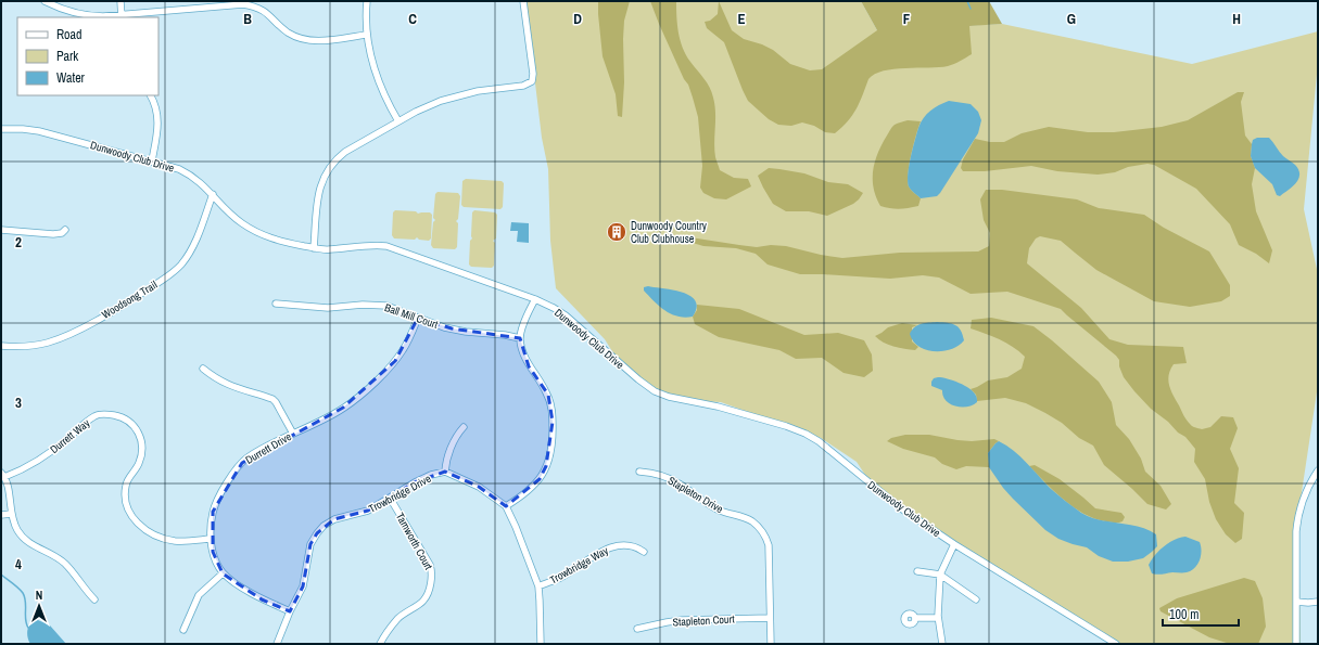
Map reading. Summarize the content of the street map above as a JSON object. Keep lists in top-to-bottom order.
{
  "streets": {
    "street": [
      "Dunwoody Club Drive",
      "Woodsong Trail",
      "Ball Mill Court",
      "Durrett Way",
      "Durrett Drive",
      "Trowbridge Drive",
      "Stapleton Drive",
      "Tamworth Court",
      "Trowbridge Way",
      "Stapleton Court"
    ]
  },
  "crossings": [
    ["Dunwoody Club Drive", "Woodsong Trail"],
    ["Ball Mill Court", "Durrett Drive"],
    ["Durrett Way", "Durrett Drive"],
    ["Trowbridge Drive", "Tamworth Court"],
    ["Stapleton Drive", "Stapleton Court"]
  ],
  "places": {
    "building": ["Dunwoody Country Club Clubhouse"]
  },
  "legend": ["Road", "Park", "Water"],
  "scale_bar": "100 m",
  "north": "top",
  "grid": {
    "columns": [
      "B",
      "C",
      "D",
      "E",
      "F",
      "G",
      "H"
    ],
    "rows": ["2", "3", "4"]
  }
}
